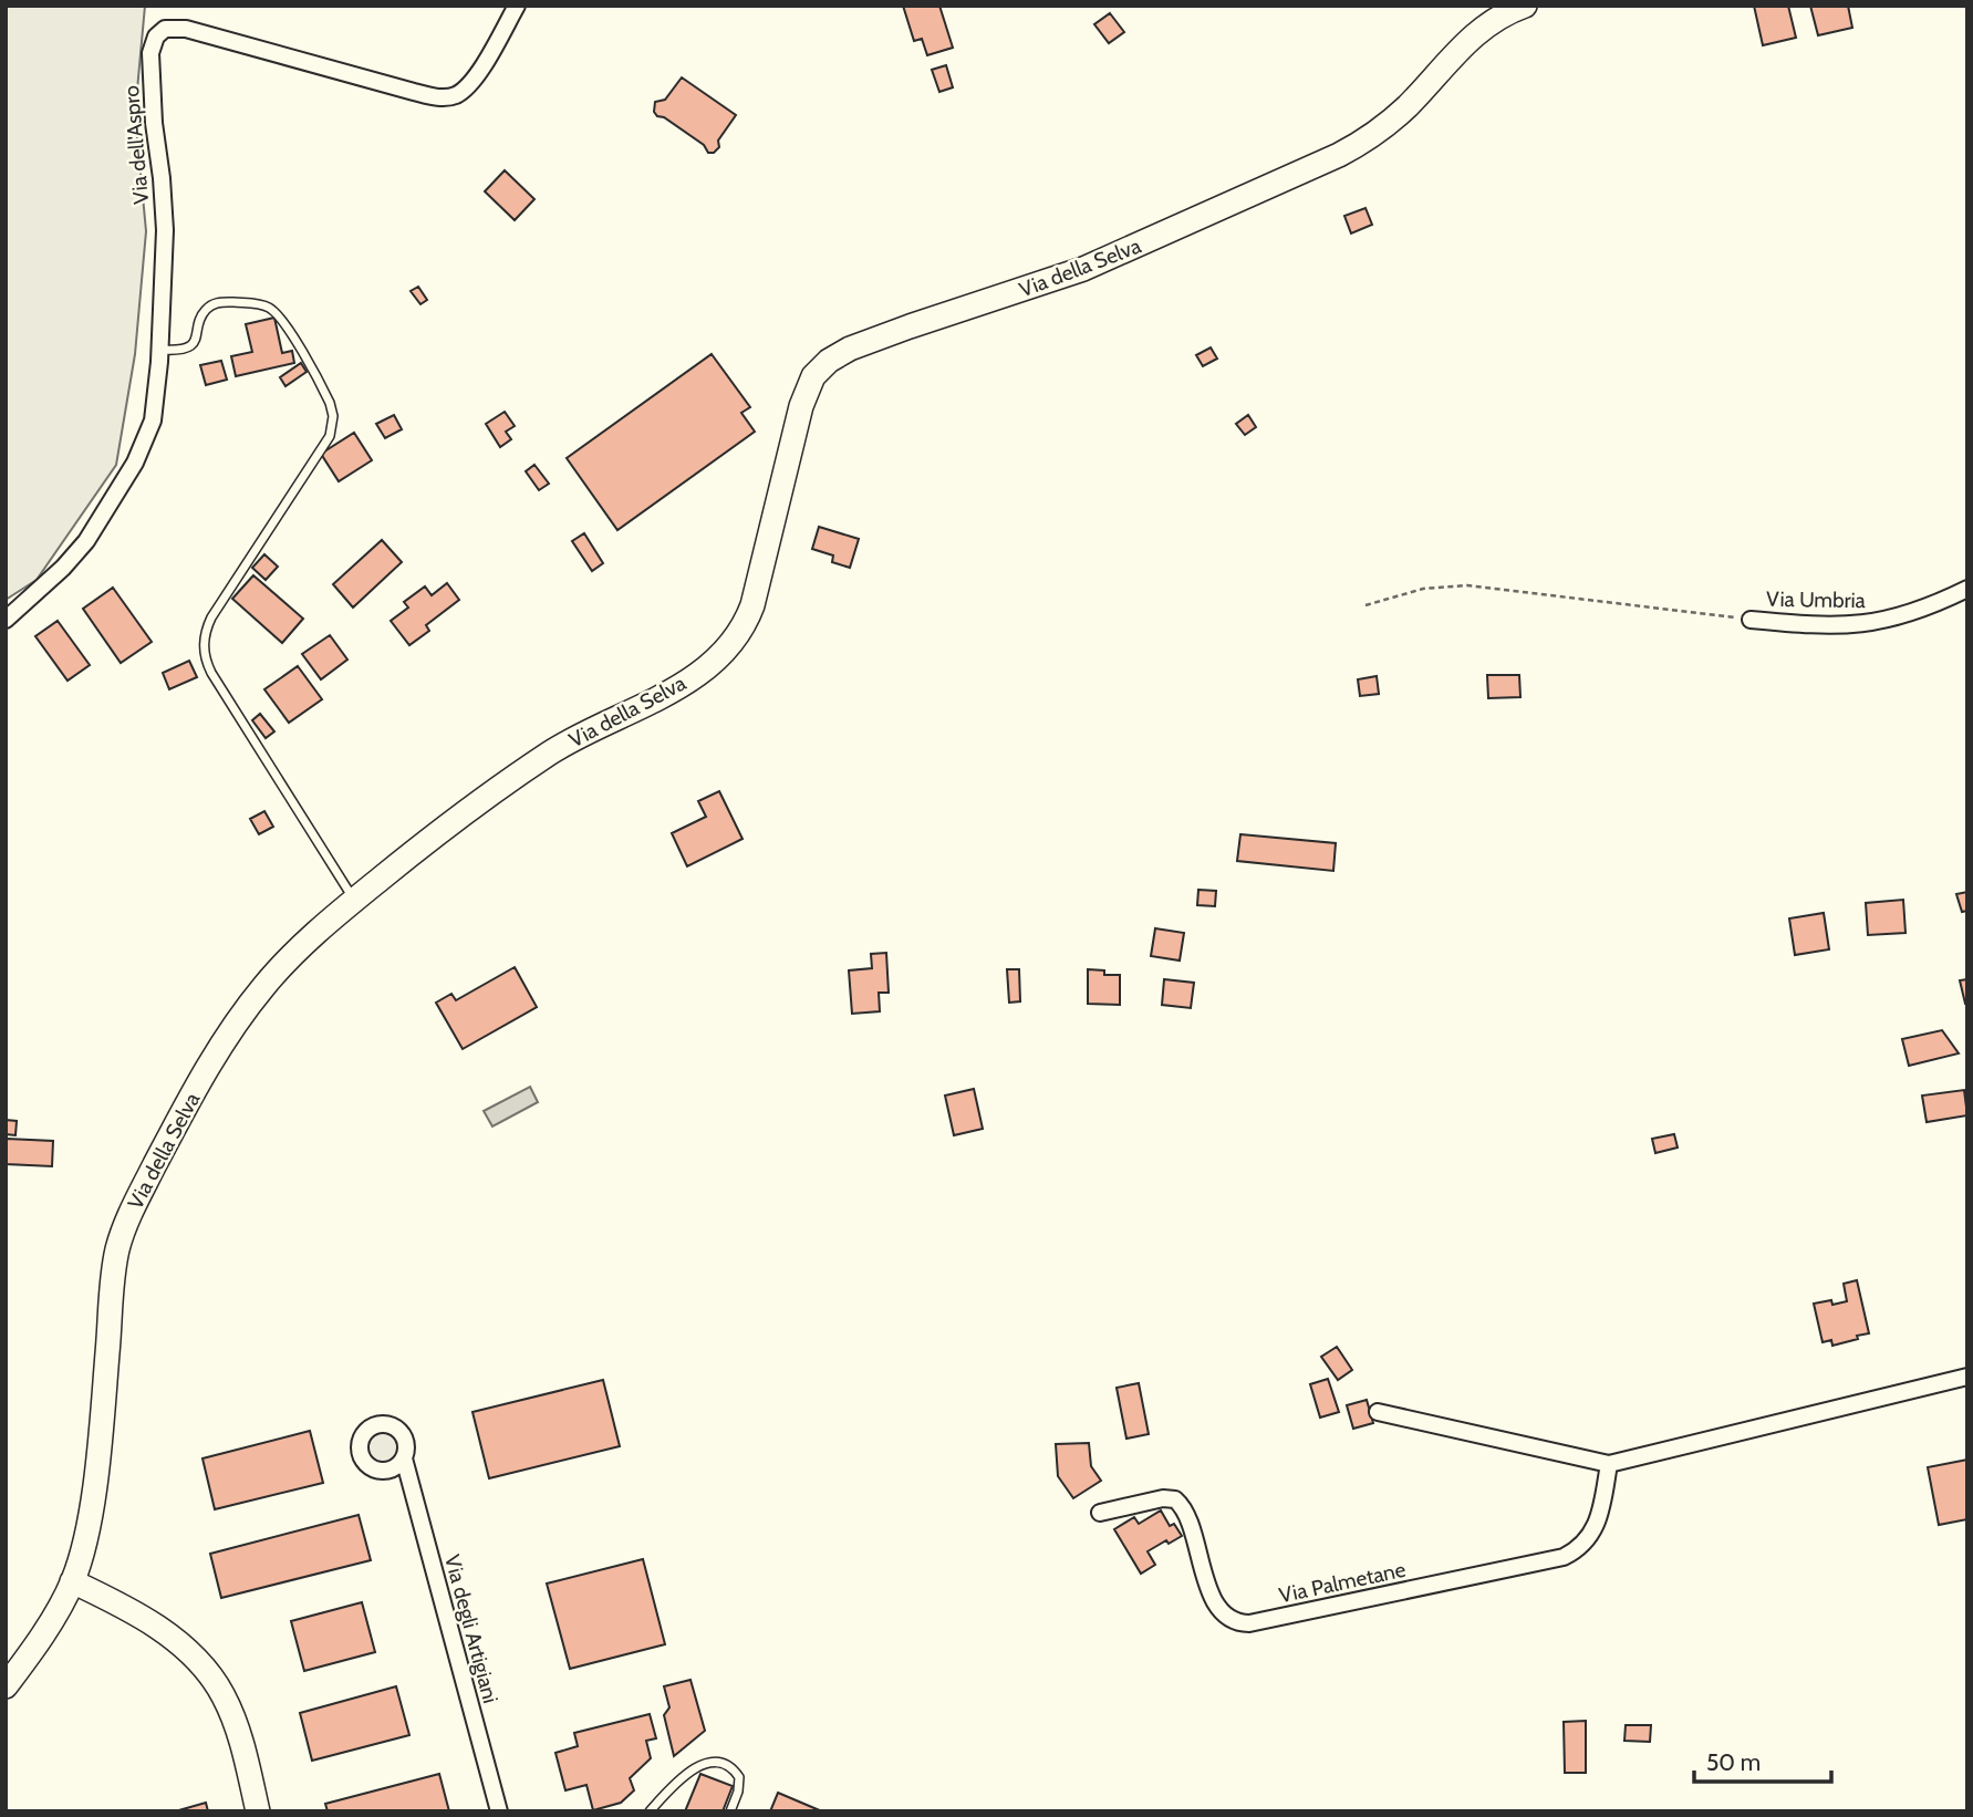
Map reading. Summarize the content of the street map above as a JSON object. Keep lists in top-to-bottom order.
{
  "streets": {
    "street": [
      "Via dell'Aspro",
      "Via della Selva",
      "Via Umbria",
      "Via Palmetane",
      "Via degli Artigiani"
    ]
  },
  "scale_bar": "50 m"
}
